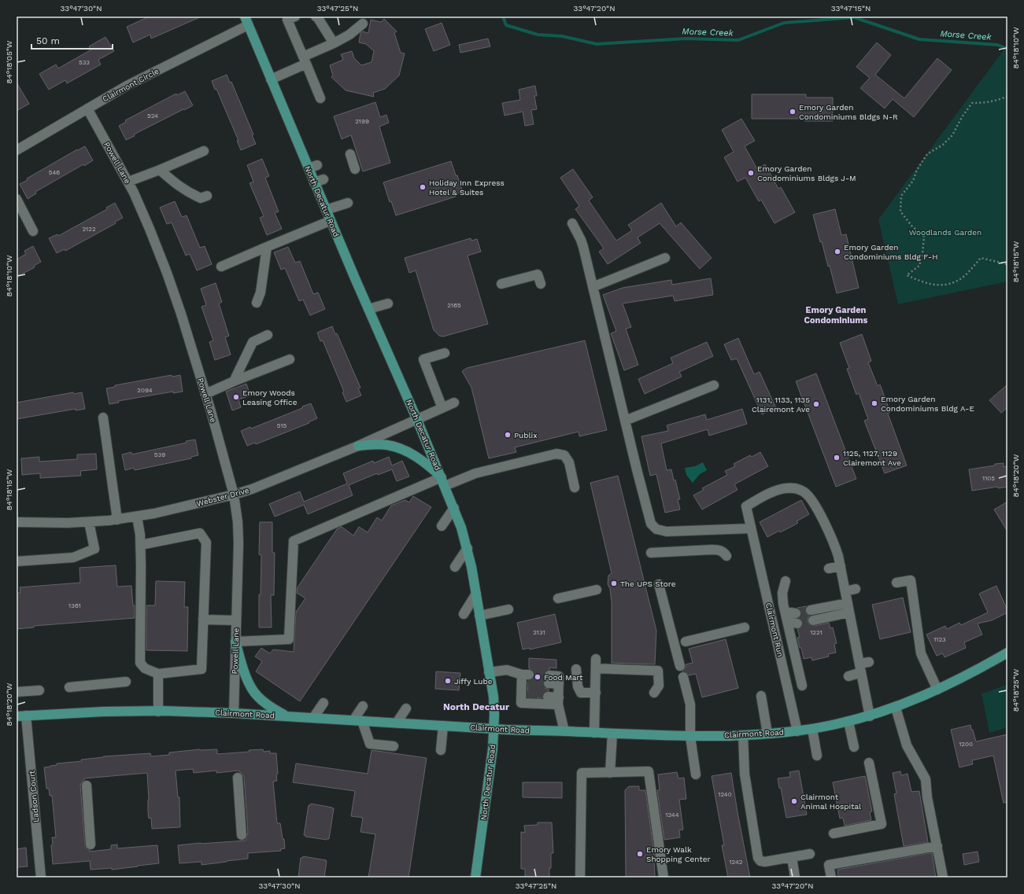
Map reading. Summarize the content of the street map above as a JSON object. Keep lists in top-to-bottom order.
{
  "streets": {
    "main road": ["North Decatur Road", "Clairmont Road"],
    "street": [
      "Clairmont Circle",
      "Powell Lane",
      "Webster Drive",
      "Clairmont Run",
      "Ladson Court"
    ]
  },
  "crossings": [
    ["Clairmont Circle", "Powell Lane"],
    ["Clairmont Circle", "North Decatur Road"],
    ["Powell Lane", "Webster Drive"],
    ["Powell Lane", "Clairmont Road"],
    ["North Decatur Road", "Webster Drive"],
    ["North Decatur Road", "Clairmont Road"],
    ["Clairmont Run", "Clairmont Road"],
    ["Clairmont Road", "Ladson Court"]
  ],
  "districts": ["Emory Garden Condominiums", "North Decatur"],
  "water": ["Morse Creek"],
  "parks": ["Woodlands Garden"],
  "places": [
    "Emory Garden Condominiums Bldgs N-R",
    "Emory Garden Condominiums Bldgs J-M",
    "Holiday Inn Express Hotel & Suites",
    "Emory Garden Condominiums Bldg F-H",
    "Emory Woods Leasing Office",
    "Emory Garden Condominiums Bldg A-E",
    "1131, 1133, 1135 Clairemont Ave",
    "Publix",
    "1125, 1127, 1129 Clairemont Ave",
    "The UPS Store",
    "Food Mart",
    "Jiffy Lube",
    "Clairmont Animal Hospital",
    "Emory Walk Shopping Center"
  ],
  "house_numbers": [
    "533",
    "524",
    "2199",
    "546",
    "2122",
    "2165",
    "2094",
    "515",
    "539",
    "1105",
    "1361",
    "2131",
    "1221",
    "1123",
    "1200",
    "1240",
    "1244",
    "1242"
  ],
  "scale_bar": "50 m",
  "coordinates": [
    "33°47'30\"N",
    "33°47'25\"N",
    "33°47'20\"N",
    "33°47'15\"N",
    "84°18'10\"W",
    "84°18'05\"W",
    "84°18'15\"W",
    "84°18'20\"W",
    "84°18'25\"W"
  ]
}
